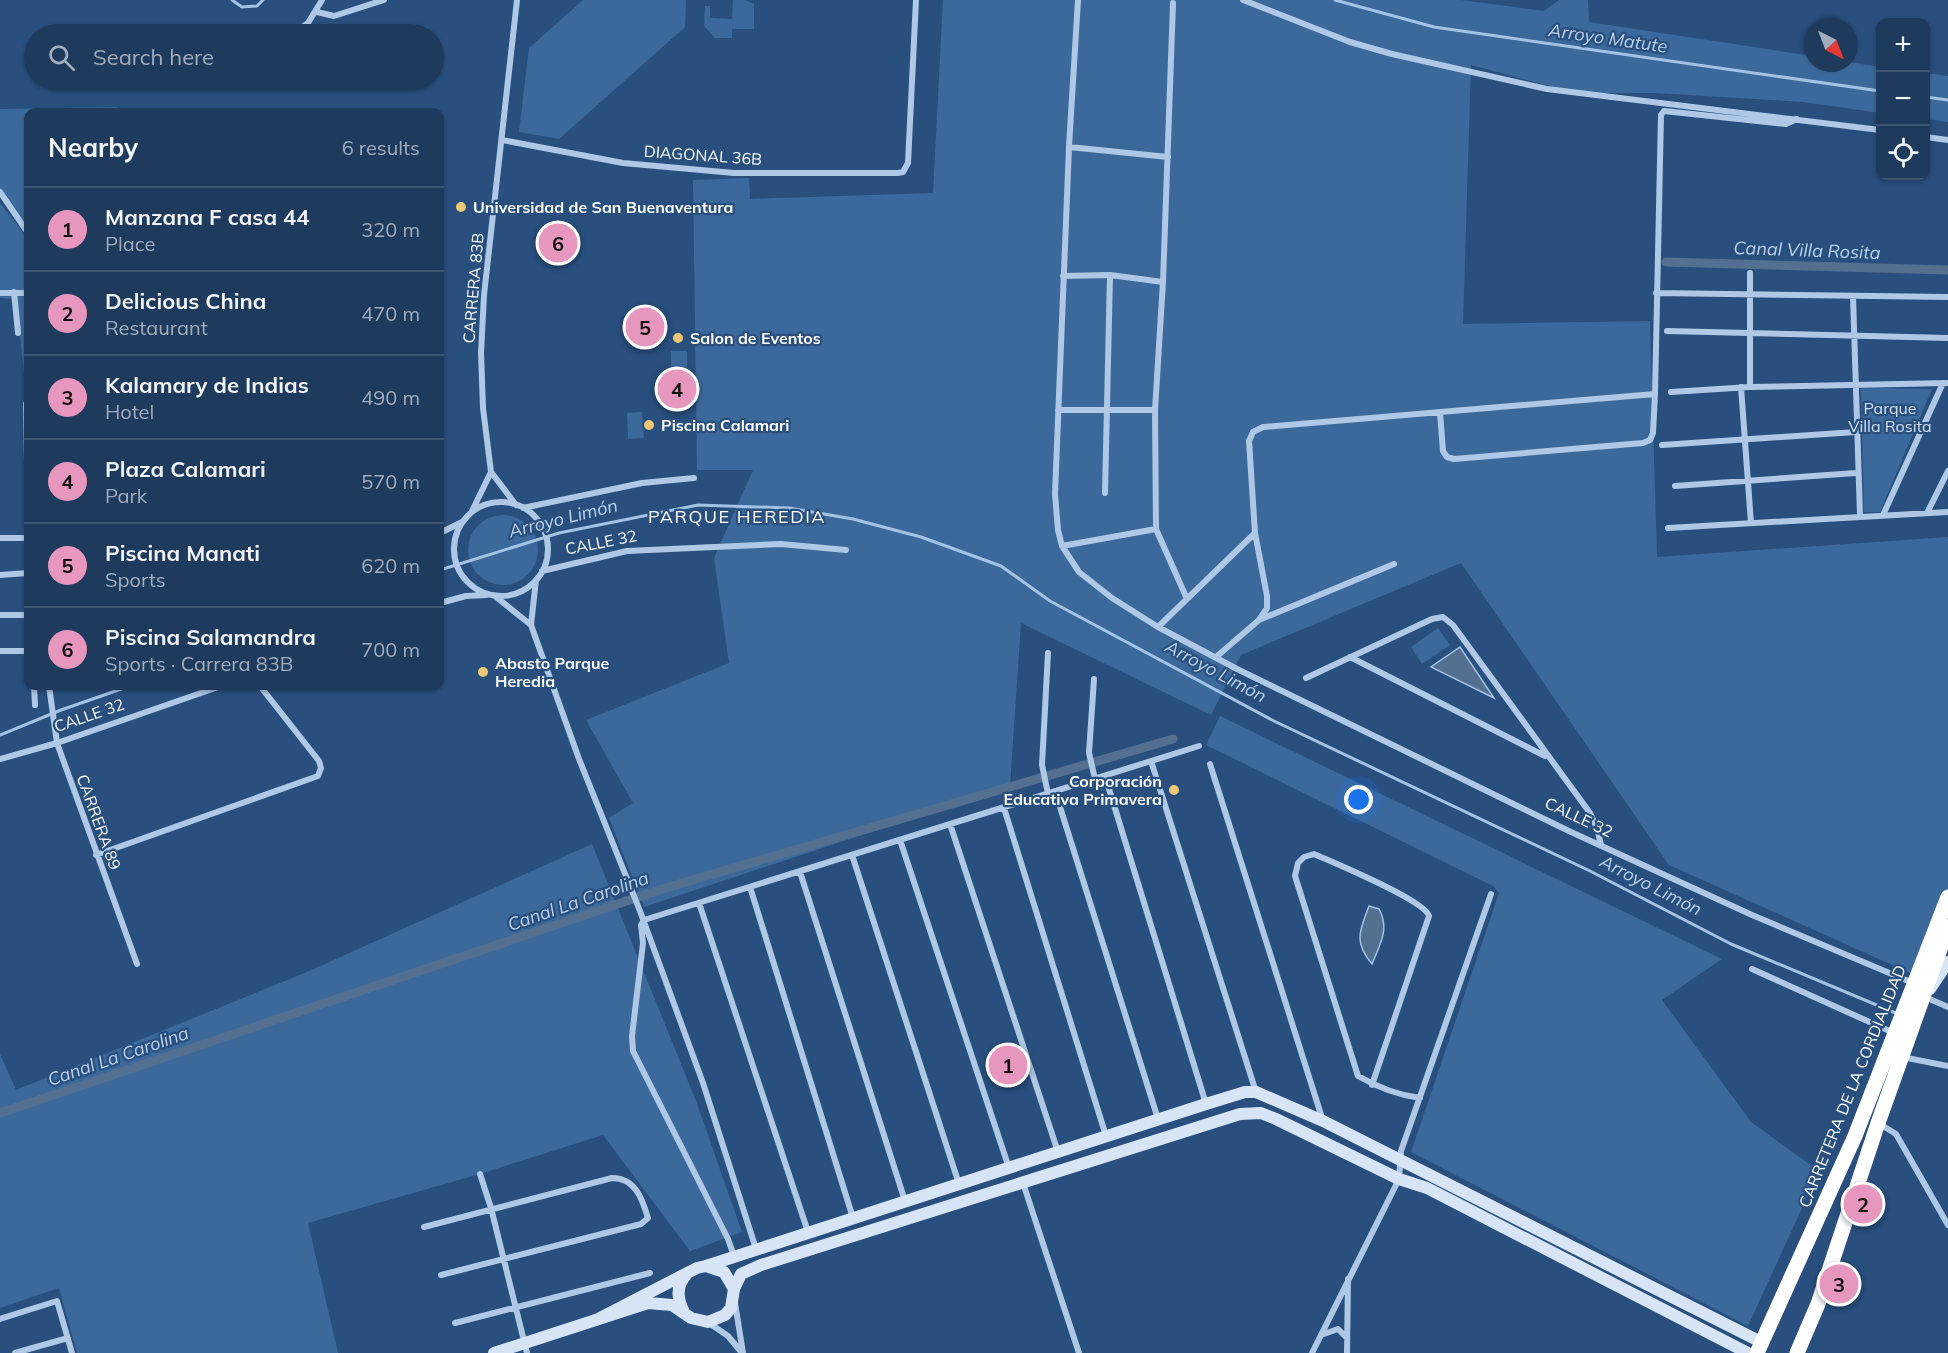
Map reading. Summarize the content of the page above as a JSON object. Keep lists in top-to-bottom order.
{
  "streets": {
    "highway": ["CARRETERA DE LA CORDIALIDAD"],
    "street": [
      "DIAGONAL 36B",
      "CARRERA 83B",
      "CALLE 32",
      "CARRERA 89"
    ]
  },
  "crossings": [
    ["DIAGONAL 36B", "CARRERA 83B"],
    ["CALLE 32", "CARRERA 89"],
    ["CALLE 32", "CARRETERA DE LA CORDIALIDAD"]
  ],
  "districts": ["PARQUE HEREDIA"],
  "water": [
    "Arroyo Matute",
    "Canal Villa Rosita",
    "Arroyo Limón",
    "Canal La Carolina"
  ],
  "parks": ["Parque Villa Rosita"],
  "places": [
    "Universidad de San Buenaventura",
    "Salon de Eventos",
    "Piscina Calamari",
    "Abasto Parque Heredia",
    "Corporación Educativa Primavera"
  ],
  "north": "bottom right",
  "page": {
    "map_buttons": ["+", "−"],
    "search": "Search here",
    "heading": ["Nearby", "6 results"],
    "list": [
      {
        "mark": "1",
        "name": "Manzana F casa 44",
        "note": "Place",
        "value": "320 m"
      },
      {
        "mark": "2",
        "name": "Delicious China",
        "note": "Restaurant",
        "value": "470 m"
      },
      {
        "mark": "3",
        "name": "Kalamary de Indias",
        "note": "Hotel",
        "value": "490 m"
      },
      {
        "mark": "4",
        "name": "Plaza Calamari",
        "note": "Park",
        "value": "570 m"
      },
      {
        "mark": "5",
        "name": "Piscina Manati",
        "note": "Sports",
        "value": "620 m"
      },
      {
        "mark": "6",
        "name": "Piscina Salamandra",
        "note": "Sports · Carrera 83B",
        "value": "700 m"
      }
    ],
    "pins": [
      "6",
      "5",
      "4",
      "1",
      "2",
      "3"
    ]
  }
}
